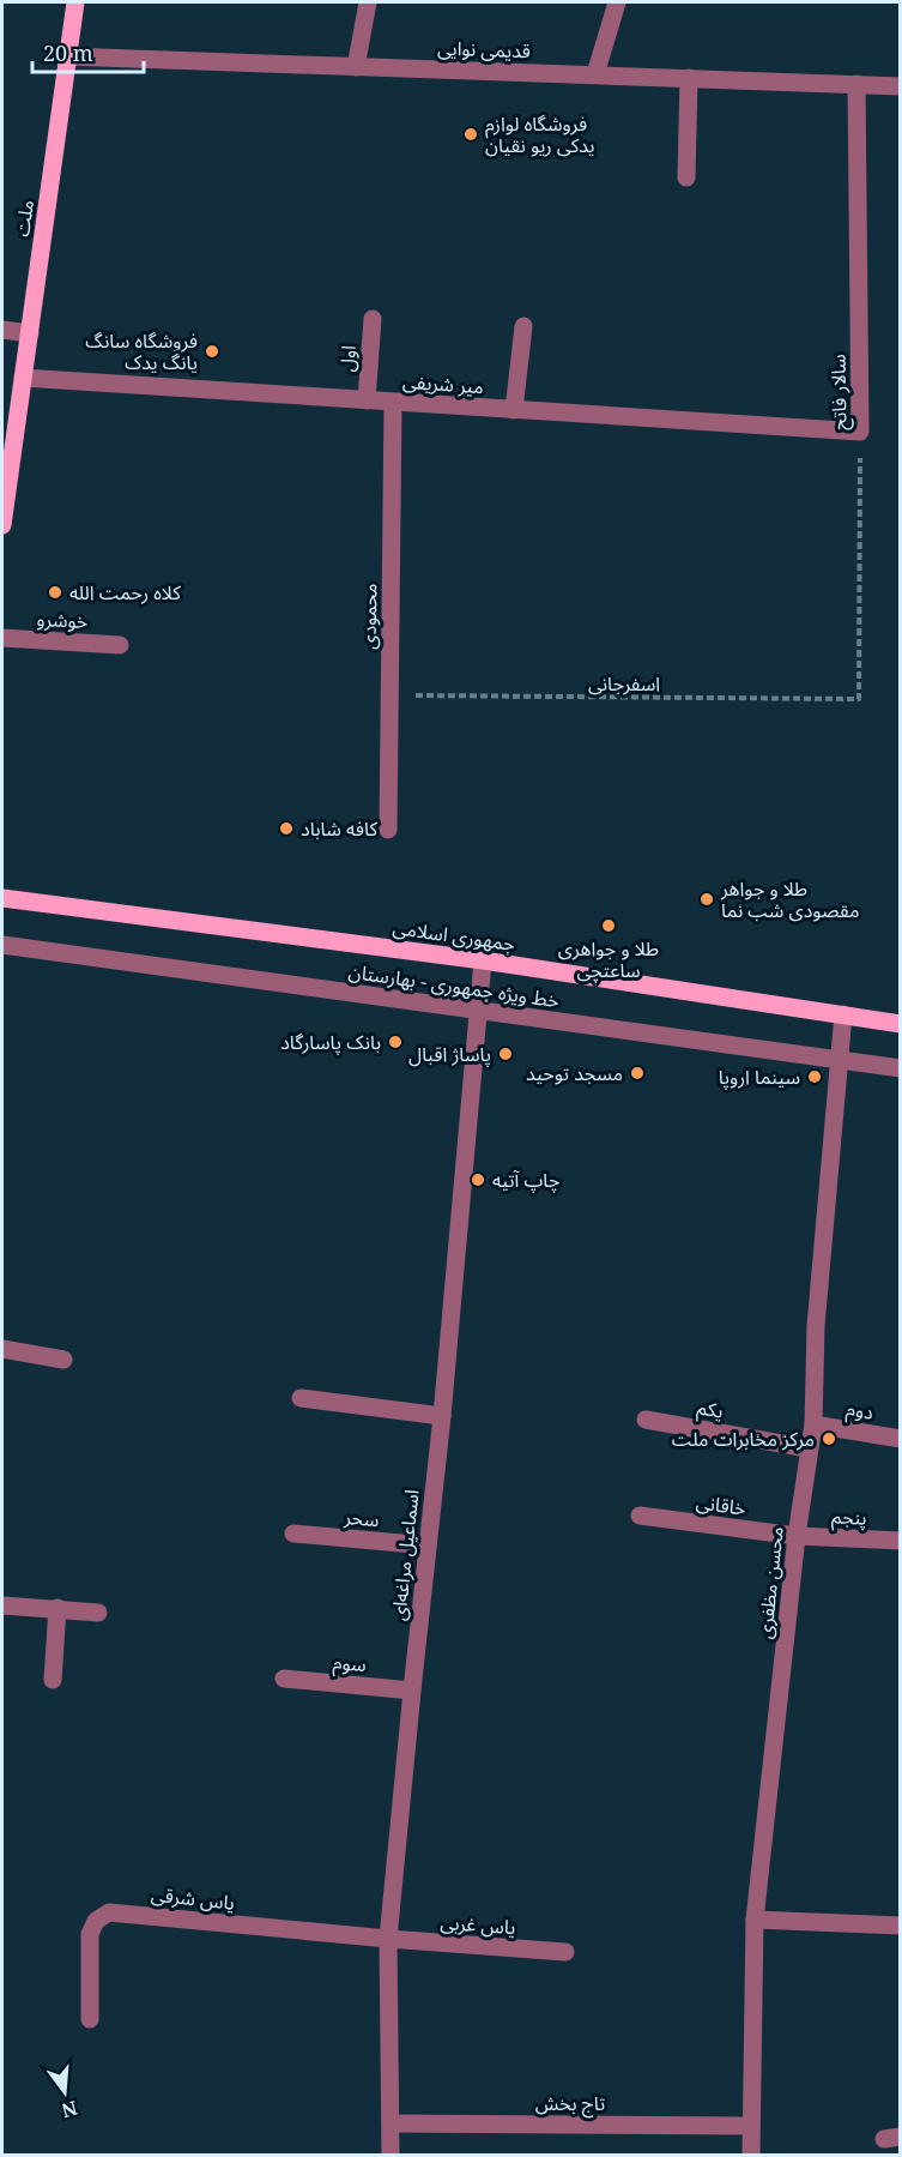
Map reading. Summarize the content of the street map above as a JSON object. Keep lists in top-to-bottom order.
{
  "streets": {
    "main road": ["ملت", "جمهوری اسلامی"],
    "street": [
      "قدیمی نوایی",
      "اول",
      "میر شریفی",
      "سالار فاتح",
      "محمودی",
      "خوشرو",
      "خط ویژه جمهوری - بهارستان",
      "یکم",
      "دوم",
      "خاقانی",
      "پنجم",
      "سحر",
      "اسماعیل مراغه‌ای",
      "محسن مظفری",
      "سوم",
      "یاس شرقی",
      "یاس غربی",
      "تاج بخش"
    ],
    "path": ["اسفرجانی"]
  },
  "crossings": [
    ["قدیمی نوایی", "ملت"],
    ["قدیمی نوایی", "سالار فاتح"],
    ["ملت", "میر شریفی"],
    ["اول", "میر شریفی"],
    ["میر شریفی", "سالار فاتح"],
    ["میر شریفی", "محمودی"],
    ["سالار فاتح", "اسفرجانی"],
    ["محمودی", "اسفرجانی"],
    ["جمهوری اسلامی", "اسماعیل مراغه‌ای"],
    ["جمهوری اسلامی", "محسن مظفری"],
    ["خط ویژه جمهوری - بهارستان", "اسماعیل مراغه‌ای"],
    ["خط ویژه جمهوری - بهارستان", "محسن مظفری"],
    ["یکم", "محسن مظفری"],
    ["دوم", "محسن مظفری"],
    ["خاقانی", "پنجم"],
    ["خاقانی", "محسن مظفری"],
    ["پنجم", "محسن مظفری"],
    ["سحر", "اسماعیل مراغه‌ای"],
    ["اسماعیل مراغه‌ای", "سوم"],
    ["اسماعیل مراغه‌ای", "یاس شرقی"],
    ["اسماعیل مراغه‌ای", "یاس غربی"],
    ["اسماعیل مراغه‌ای", "تاج بخش"],
    ["محسن مظفری", "تاج بخش"],
    ["یاس شرقی", "یاس غربی"]
  ],
  "places": [
    "فروشگاه لوازم یدکی ریو نقیان",
    "فروشگاه سانگ یانگ یدک",
    "كلاه رحمت الله",
    "کافه شاباد",
    "طلا و جواهر مقصودی شب نما",
    "طلا و جواهری ساعتچی",
    "بانک پاسارگاد",
    "پاساژ اقبال",
    "مسجد توحید",
    "سینما اروپا",
    "چاپ آتیه",
    "مرکز مخابرات ملت"
  ],
  "scale_bar": "20 m",
  "north": "bottom"
}
